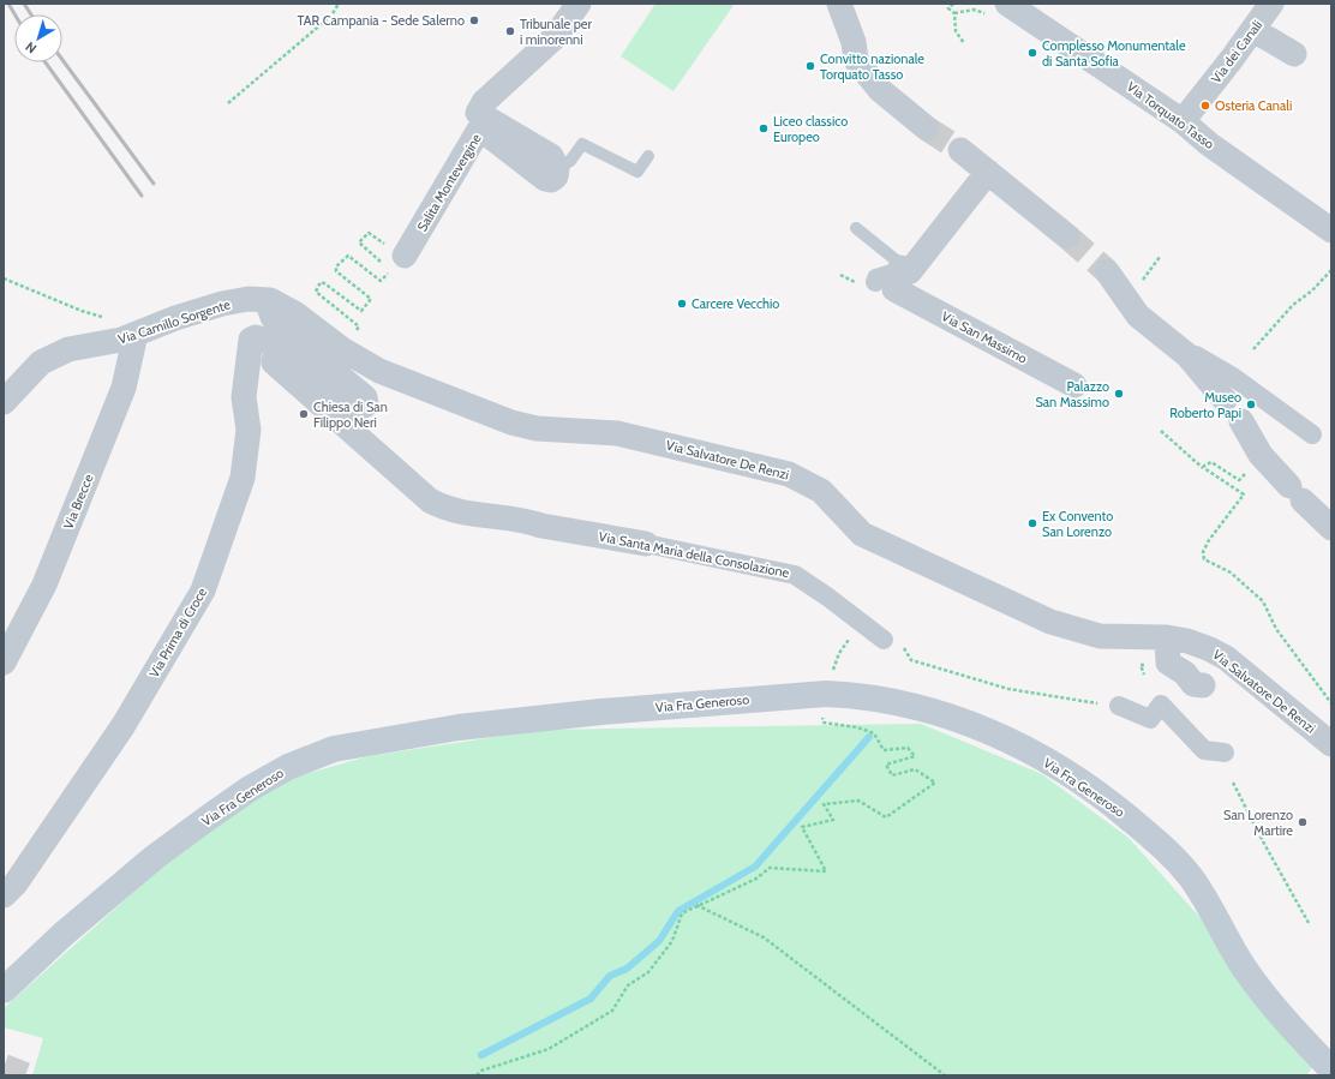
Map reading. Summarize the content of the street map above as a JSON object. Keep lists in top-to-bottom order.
{
  "streets": {
    "main road": ["Via Fra Generoso"],
    "street": [
      "Via dei Canali",
      "Via Torquato Tasso",
      "Salita Montevergine",
      "Via Camillo Sorgente",
      "Via San Massimo",
      "Via Salvatore De Renzi",
      "Via Brecce",
      "Via Santa Maria della Consolazione",
      "Via Prima di Croce"
    ]
  },
  "crossings": [
    ["Via dei Canali", "Via Torquato Tasso"],
    ["Via Camillo Sorgente", "Via Salvatore De Renzi"],
    ["Via Camillo Sorgente", "Via Brecce"],
    ["Via Santa Maria della Consolazione", "Via Prima di Croce"]
  ],
  "places": [
    "TAR Campania - Sede Salerno",
    "Tribunale per i minorenni",
    "Complesso Monumentale di Santa Sofia",
    "Convitto nazionale Torquato Tasso",
    "Osteria Canali",
    "Liceo classico Europeo",
    "Carcere Vecchio",
    "Palazzo San Massimo",
    "Museo Roberto Papi",
    "Chiesa di San Filippo Neri",
    "Ex Convento San Lorenzo",
    "San Lorenzo Martire"
  ],
  "north": "bottom left"
}
